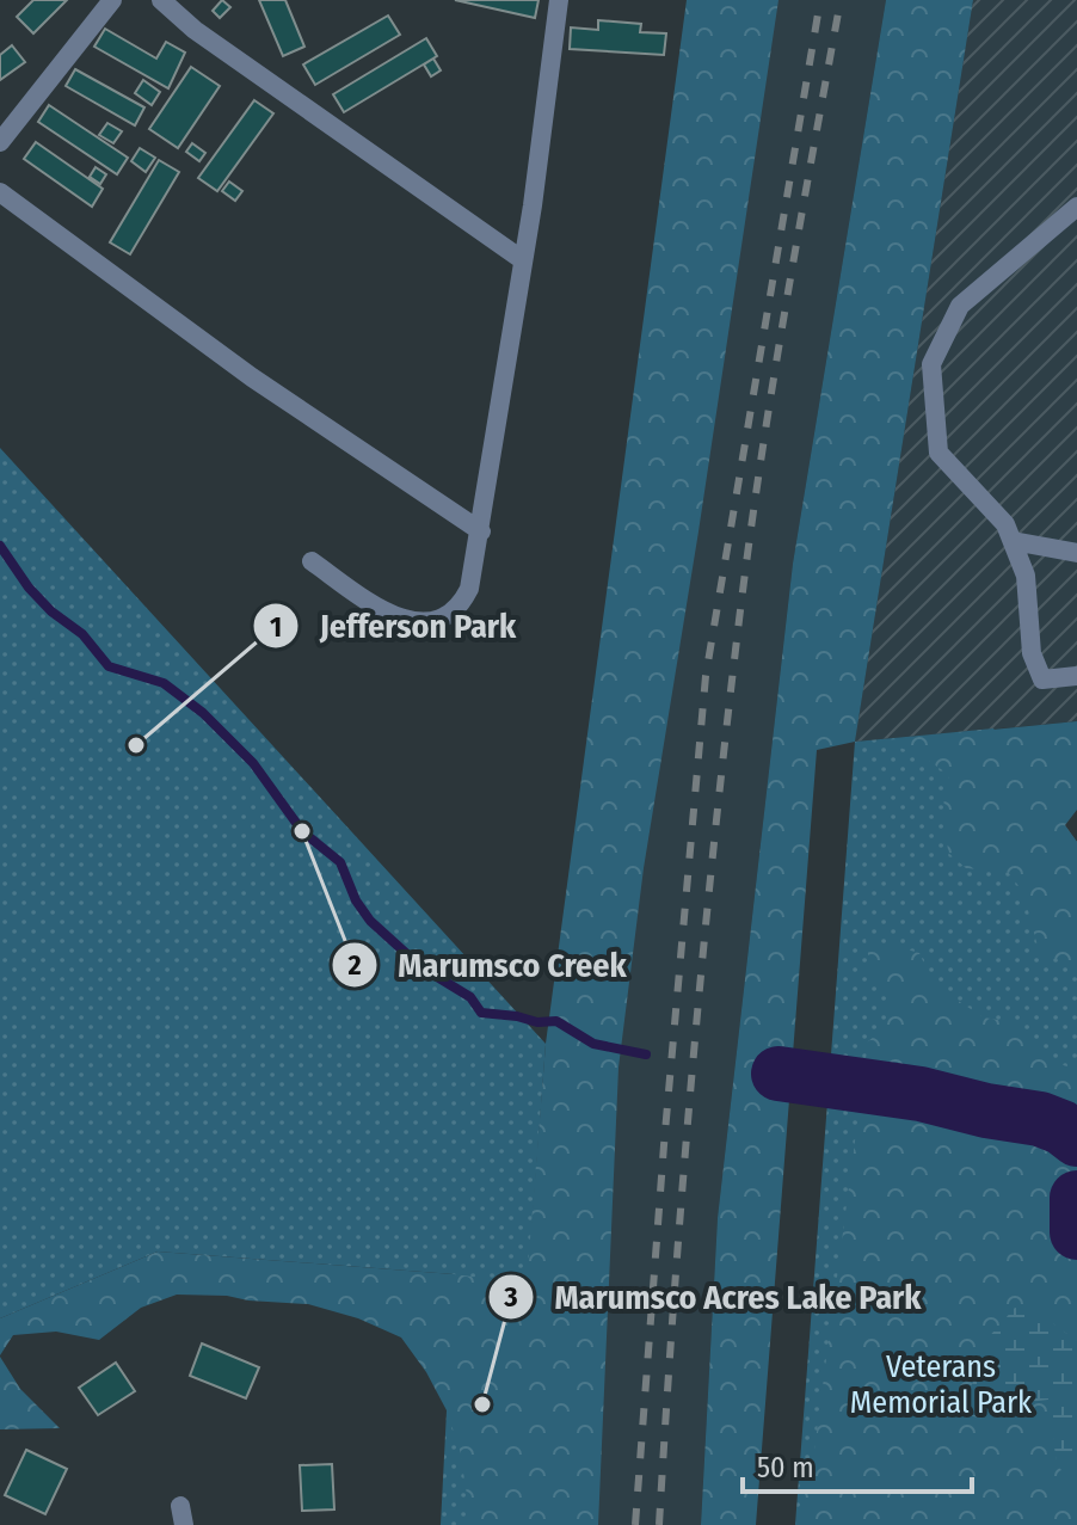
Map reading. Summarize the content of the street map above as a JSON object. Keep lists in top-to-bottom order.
{
  "parks": ["Veterans Memorial Park"],
  "places": ["Jefferson Park", "Marumsco Creek", "Marumsco Acres Lake Park"],
  "scale_bar": "50 m"
}
